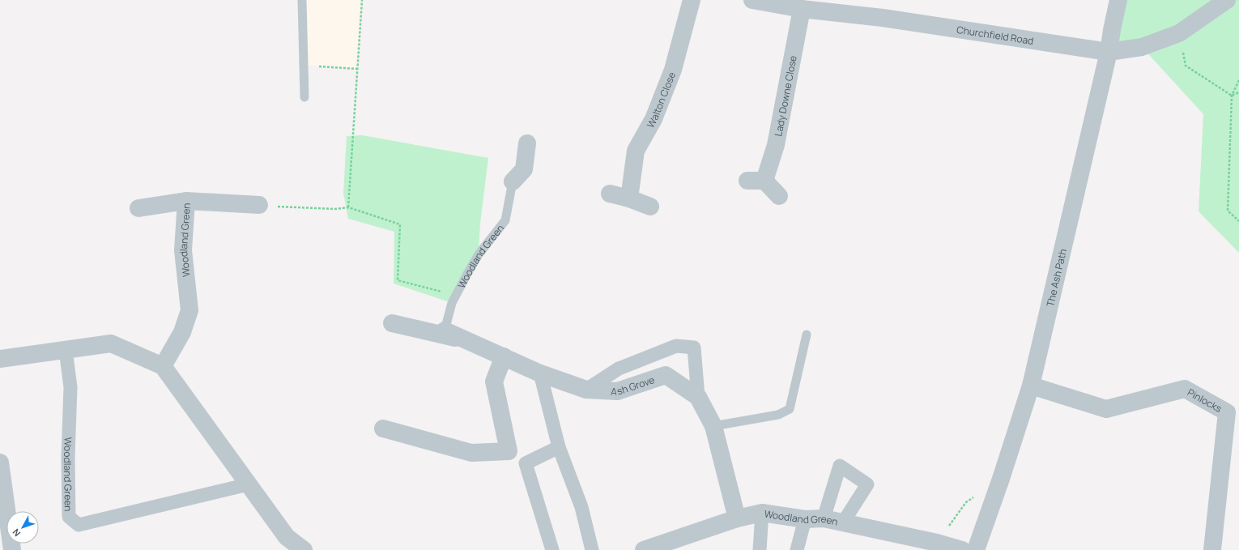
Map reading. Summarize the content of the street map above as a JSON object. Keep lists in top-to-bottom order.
{
  "streets": {
    "street": [
      "Churchfield Road",
      "Lady Downe Close",
      "Walton Close",
      "Woodland Green",
      "The Ash Path",
      "Ash Grove",
      "Pinlocks"
    ]
  },
  "crossings": [
    ["Churchfield Road", "Lady Downe Close"],
    ["Churchfield Road", "The Ash Path"],
    ["Woodland Green", "Ash Grove"],
    ["The Ash Path", "Pinlocks"]
  ],
  "north": "bottom left"
}
